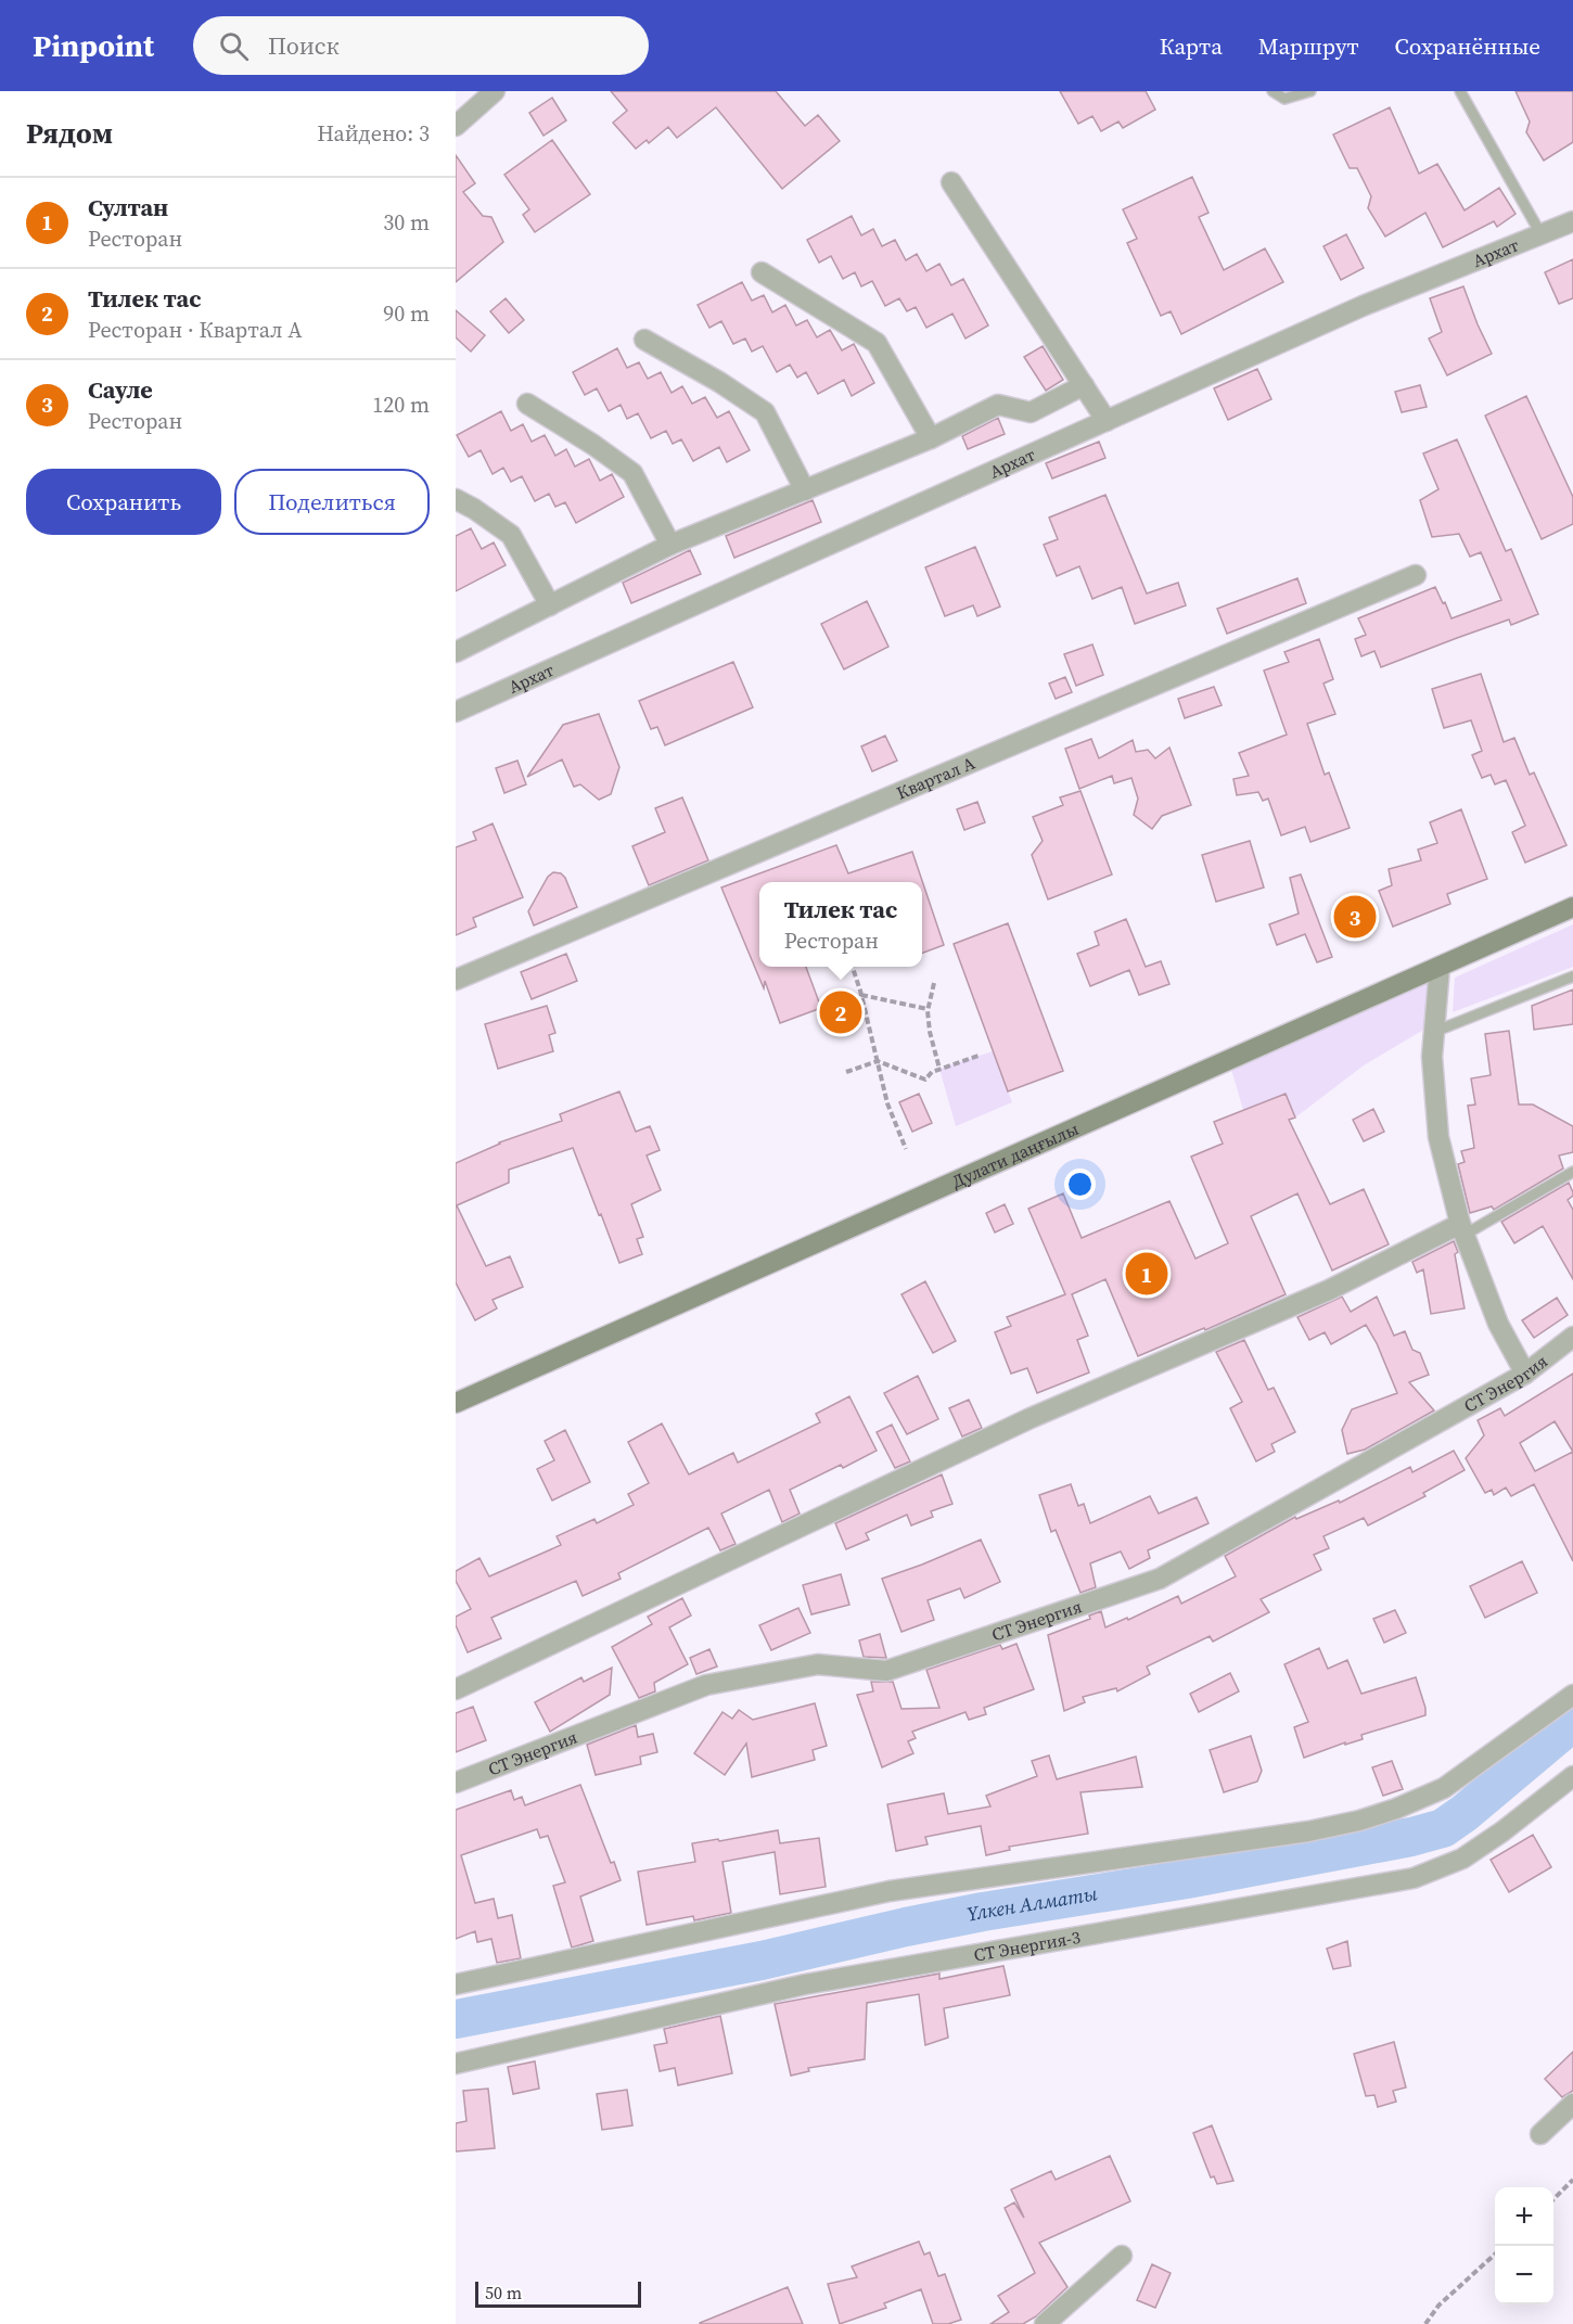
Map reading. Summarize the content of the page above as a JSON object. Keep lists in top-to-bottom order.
{
  "streets": {
    "main road": ["Дулати даңғылы"],
    "street": [
      "Архат",
      "Квартал А",
      "СТ Энергия",
      "СТ Энергия-3"
    ]
  },
  "water": ["Үлкен Алматы"],
  "scale_bar": "50 m",
  "page": {
    "header": "Pinpoint",
    "search": "Поиск",
    "nav": ["Карта", "Маршрут", "Сохранённые"],
    "heading": ["Рядом", "Найдено: 3"],
    "list": [
      {
        "mark": "1",
        "name": "Султан",
        "note": "Ресторан",
        "value": "30 m"
      },
      {
        "mark": "2",
        "name": "Тилек тас",
        "note": "Ресторан · Квартал А",
        "value": "90 m"
      },
      {
        "mark": "3",
        "name": "Сауле",
        "note": "Ресторан",
        "value": "120 m"
      }
    ],
    "buttons": ["Сохранить", "Поделиться"],
    "popup": ["Тилек тас", "Ресторан"],
    "pins": ["3", "2", "1"],
    "map_buttons": ["+", "−"],
    "scale": "50 m"
  }
}
